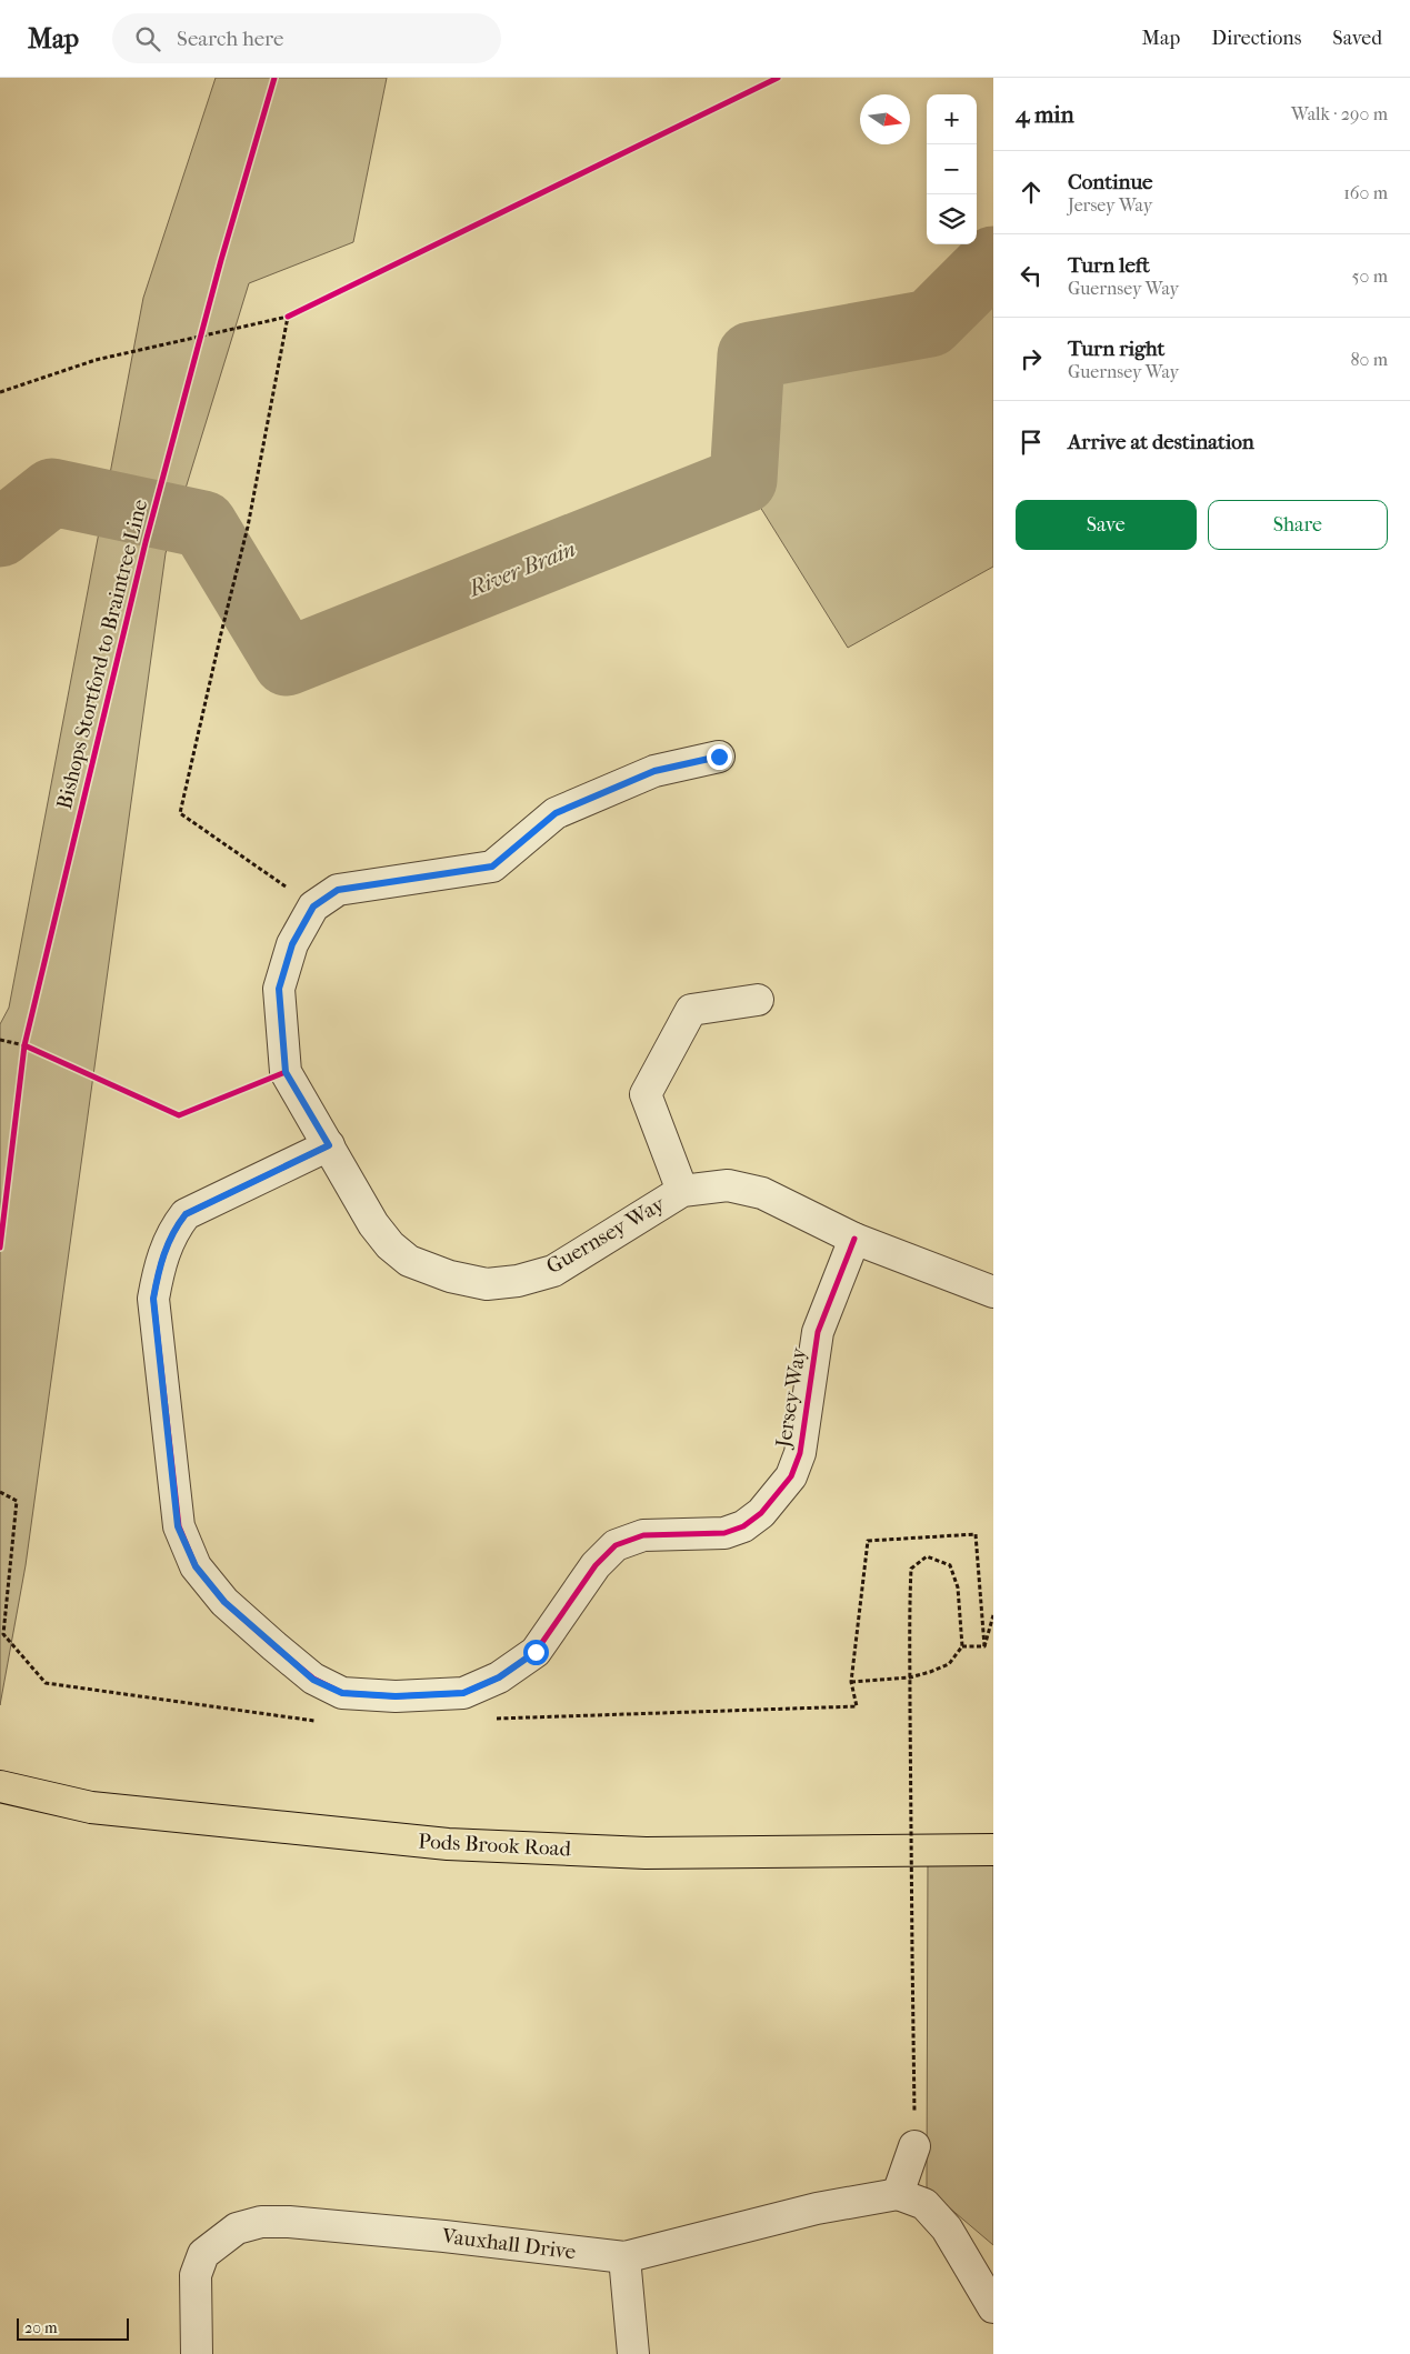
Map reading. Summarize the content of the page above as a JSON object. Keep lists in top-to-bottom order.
{
  "streets": {
    "main road": ["Pods Brook Road"],
    "street": ["Guernsey Way", "Jersey Way", "Vauxhall Drive"],
    "cycle path": ["Bishops Stortford to Braintree Line"]
  },
  "crossings": [
    ["Guernsey Way", "Jersey Way"]
  ],
  "water": ["River Brain"],
  "scale_bar": "20 m",
  "north": "right",
  "page": {
    "header": "Map",
    "search": "Search here",
    "nav": ["Map", "Directions", "Saved"],
    "heading": ["4 min", "Walk · 290 m"],
    "map_buttons": ["+", "−"],
    "list": [
      ["Continue", "Jersey Way", "160 m"],
      ["Turn left", "Guernsey Way", "50 m"],
      ["Turn right", "Guernsey Way", "80 m"],
      "Arrive at destination"
    ],
    "buttons": ["Save", "Share"],
    "scale": "20 m"
  }
}
